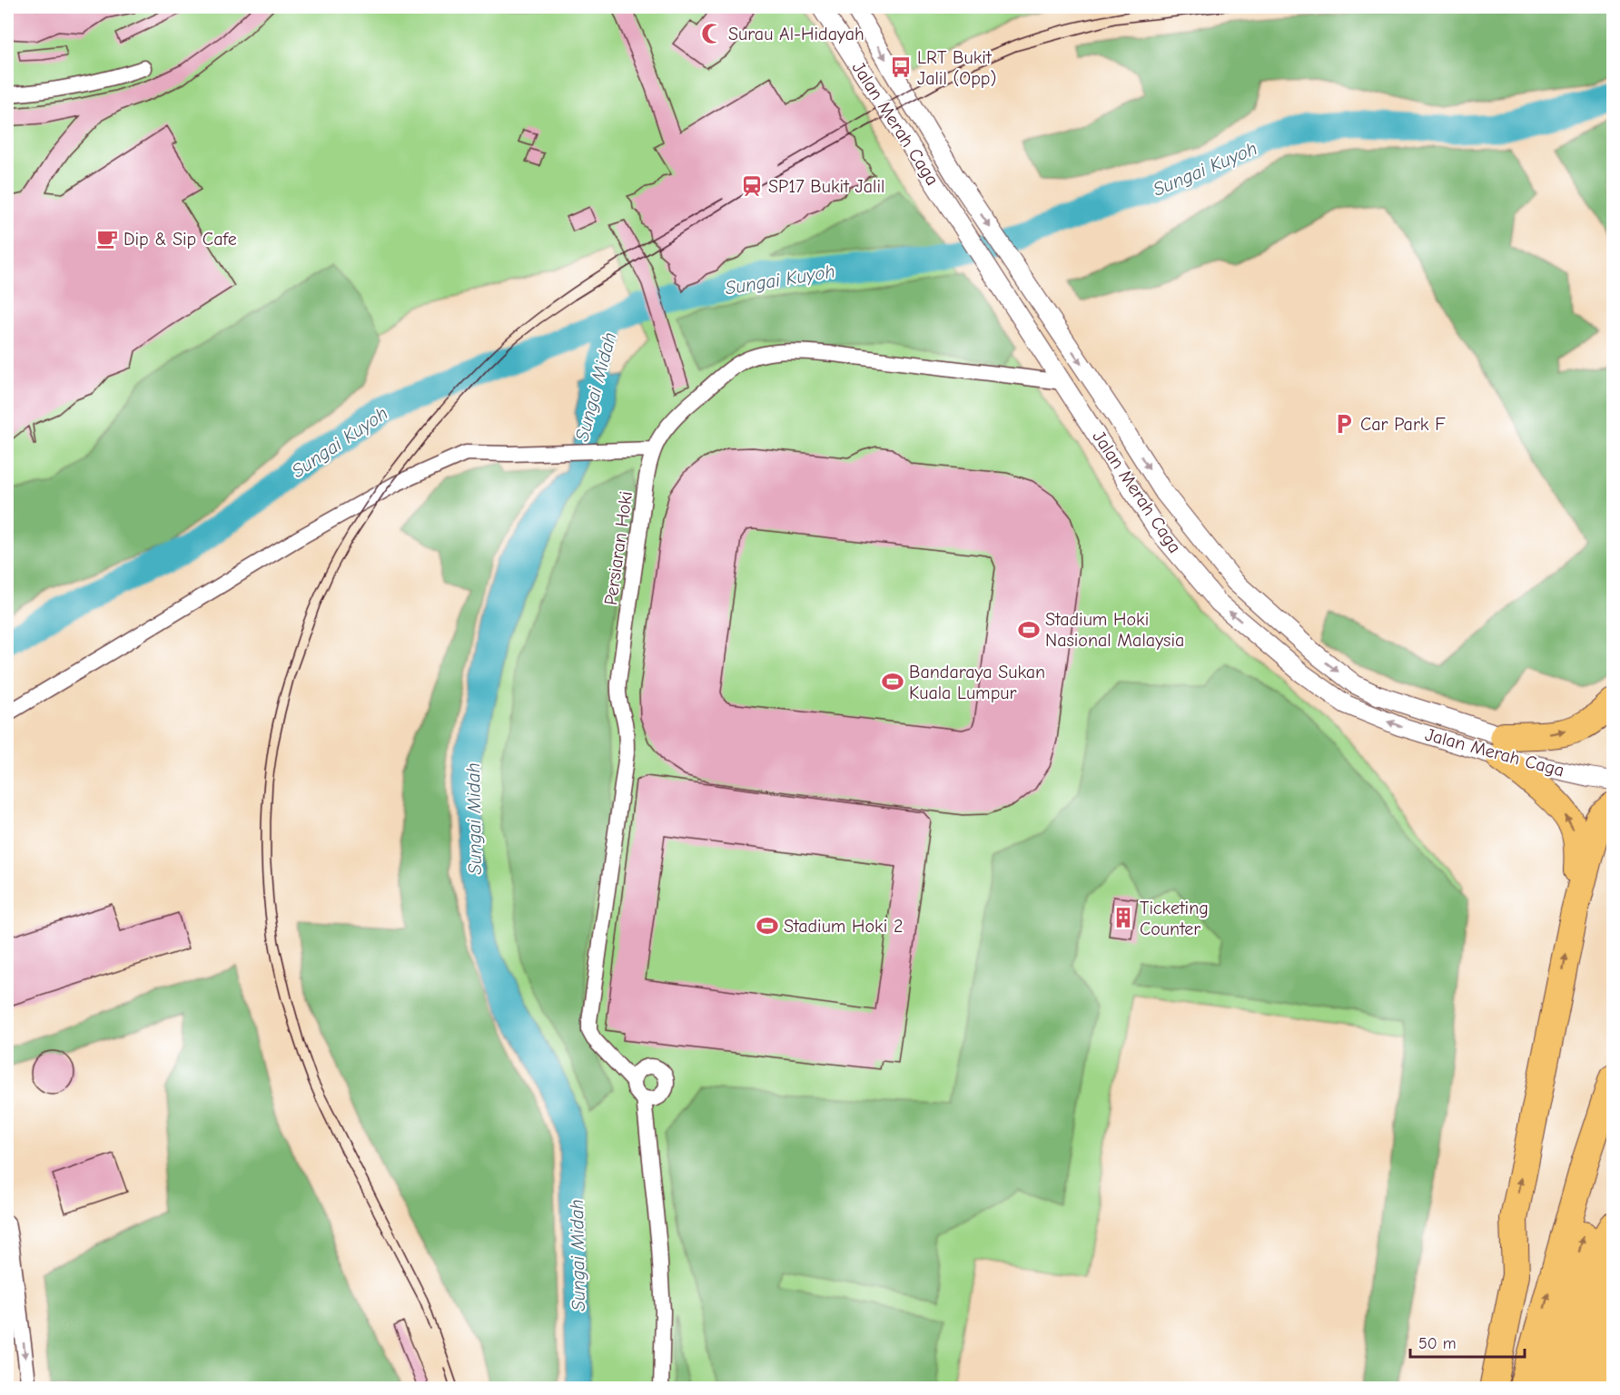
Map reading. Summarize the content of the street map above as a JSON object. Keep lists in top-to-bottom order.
{
  "streets": {
    "street": ["Jalan Merah Caga", "Persiaran Hoki"]
  },
  "crossings": [
    ["Jalan Merah Caga", "Persiaran Hoki"]
  ],
  "water": ["Sungai Kuyoh", "Sungai Midah"],
  "places": {
    "mosque": ["Surau Al-Hidayah"],
    "bus stop": ["LRT Bukit Jalil (Opp)"],
    "station": ["SP17 Bukit Jalil"],
    "cafe": ["Dip & Sip Cafe"],
    "parking": ["Car Park F"],
    "sports": ["Stadium Hoki Nasional Malaysia", "Bandaraya Sukan Kuala Lumpur", "Stadium Hoki 2"],
    "building": ["Ticketing Counter"]
  },
  "scale_bar": "50 m"
}
